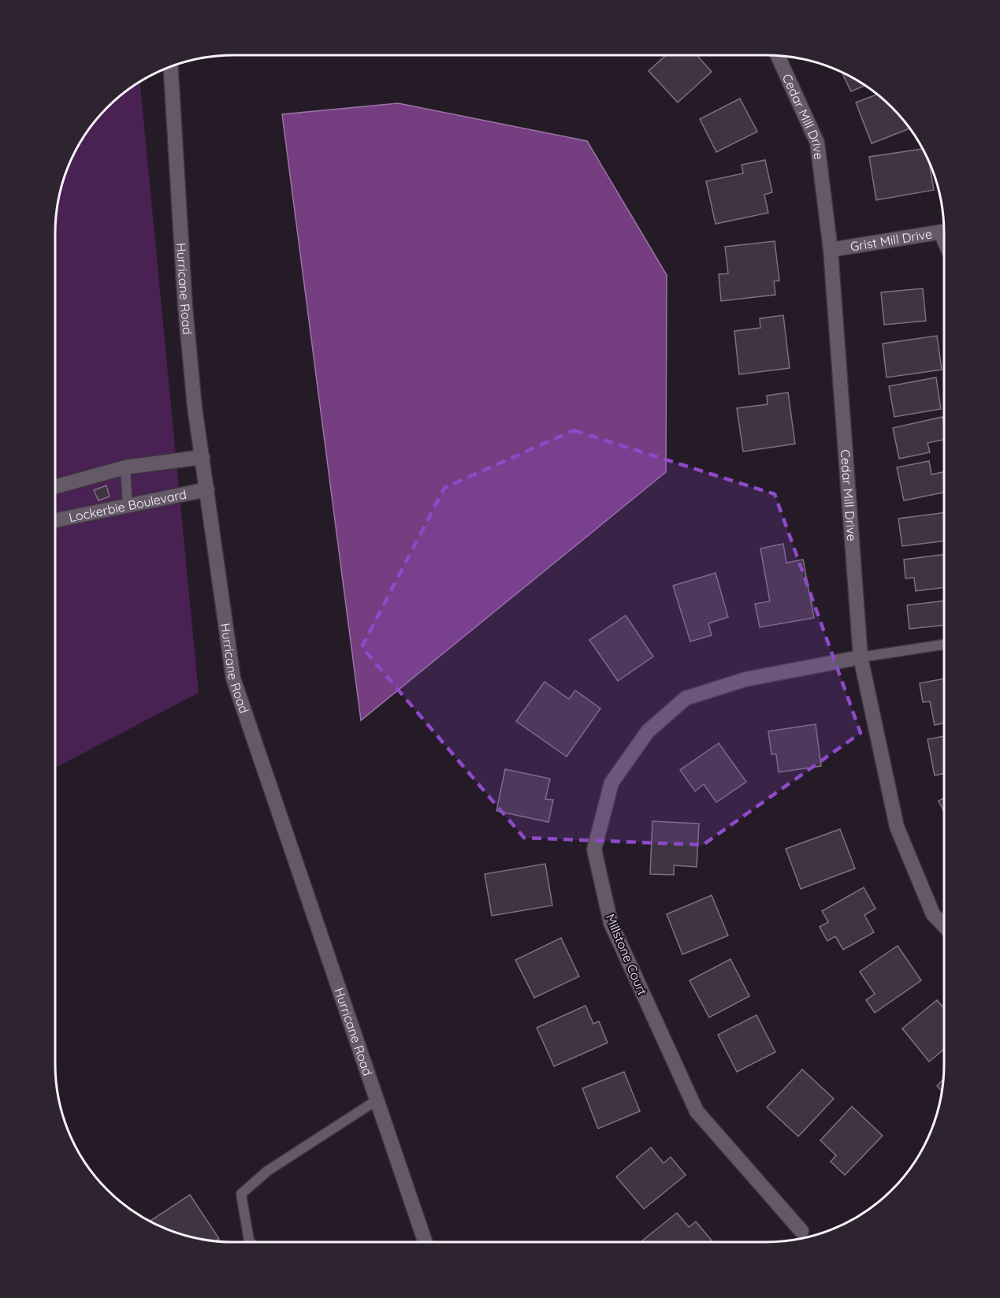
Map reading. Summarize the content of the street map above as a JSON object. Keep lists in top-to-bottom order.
{
  "streets": {
    "street": [
      "Cedar Mill Drive",
      "Grist Mill Drive",
      "Hurricane Road",
      "Lockerbie Boulevard",
      "Millstone Court"
    ]
  },
  "crossings": [
    ["Cedar Mill Drive", "Grist Mill Drive"],
    ["Cedar Mill Drive", "Millstone Court"],
    ["Hurricane Road", "Lockerbie Boulevard"]
  ]
}
